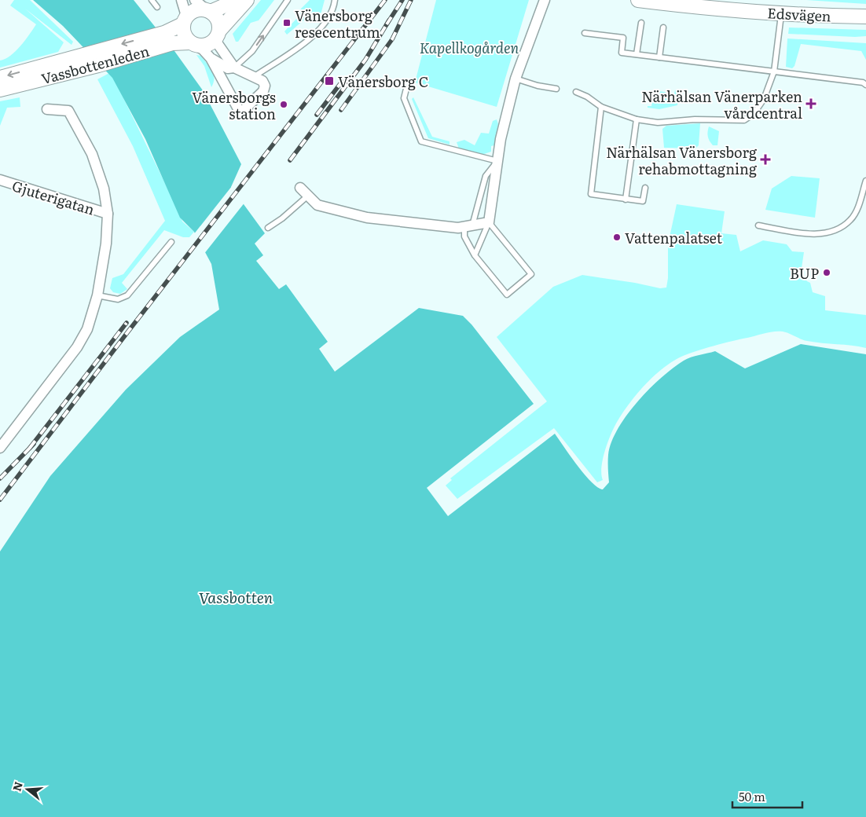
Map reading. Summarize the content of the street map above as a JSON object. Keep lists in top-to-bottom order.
{
  "streets": {
    "main road": ["Edsvägen", "Vassbottenleden"],
    "street": ["Gjuterigatan"]
  },
  "water": ["Vassbotten"],
  "parks": ["Kapellkogården"],
  "places": {
    "transit": ["Vänersborg resecentrum", "Vänersborg C"],
    "health": ["Närhälsan Vänerparken vårdcentral", "Närhälsan Vänersborg rehabmottagning"],
    "other": ["Vänersborgs station", "Vattenpalatset", "BUP"]
  },
  "scale_bar": "50 m",
  "north": "left"
}
